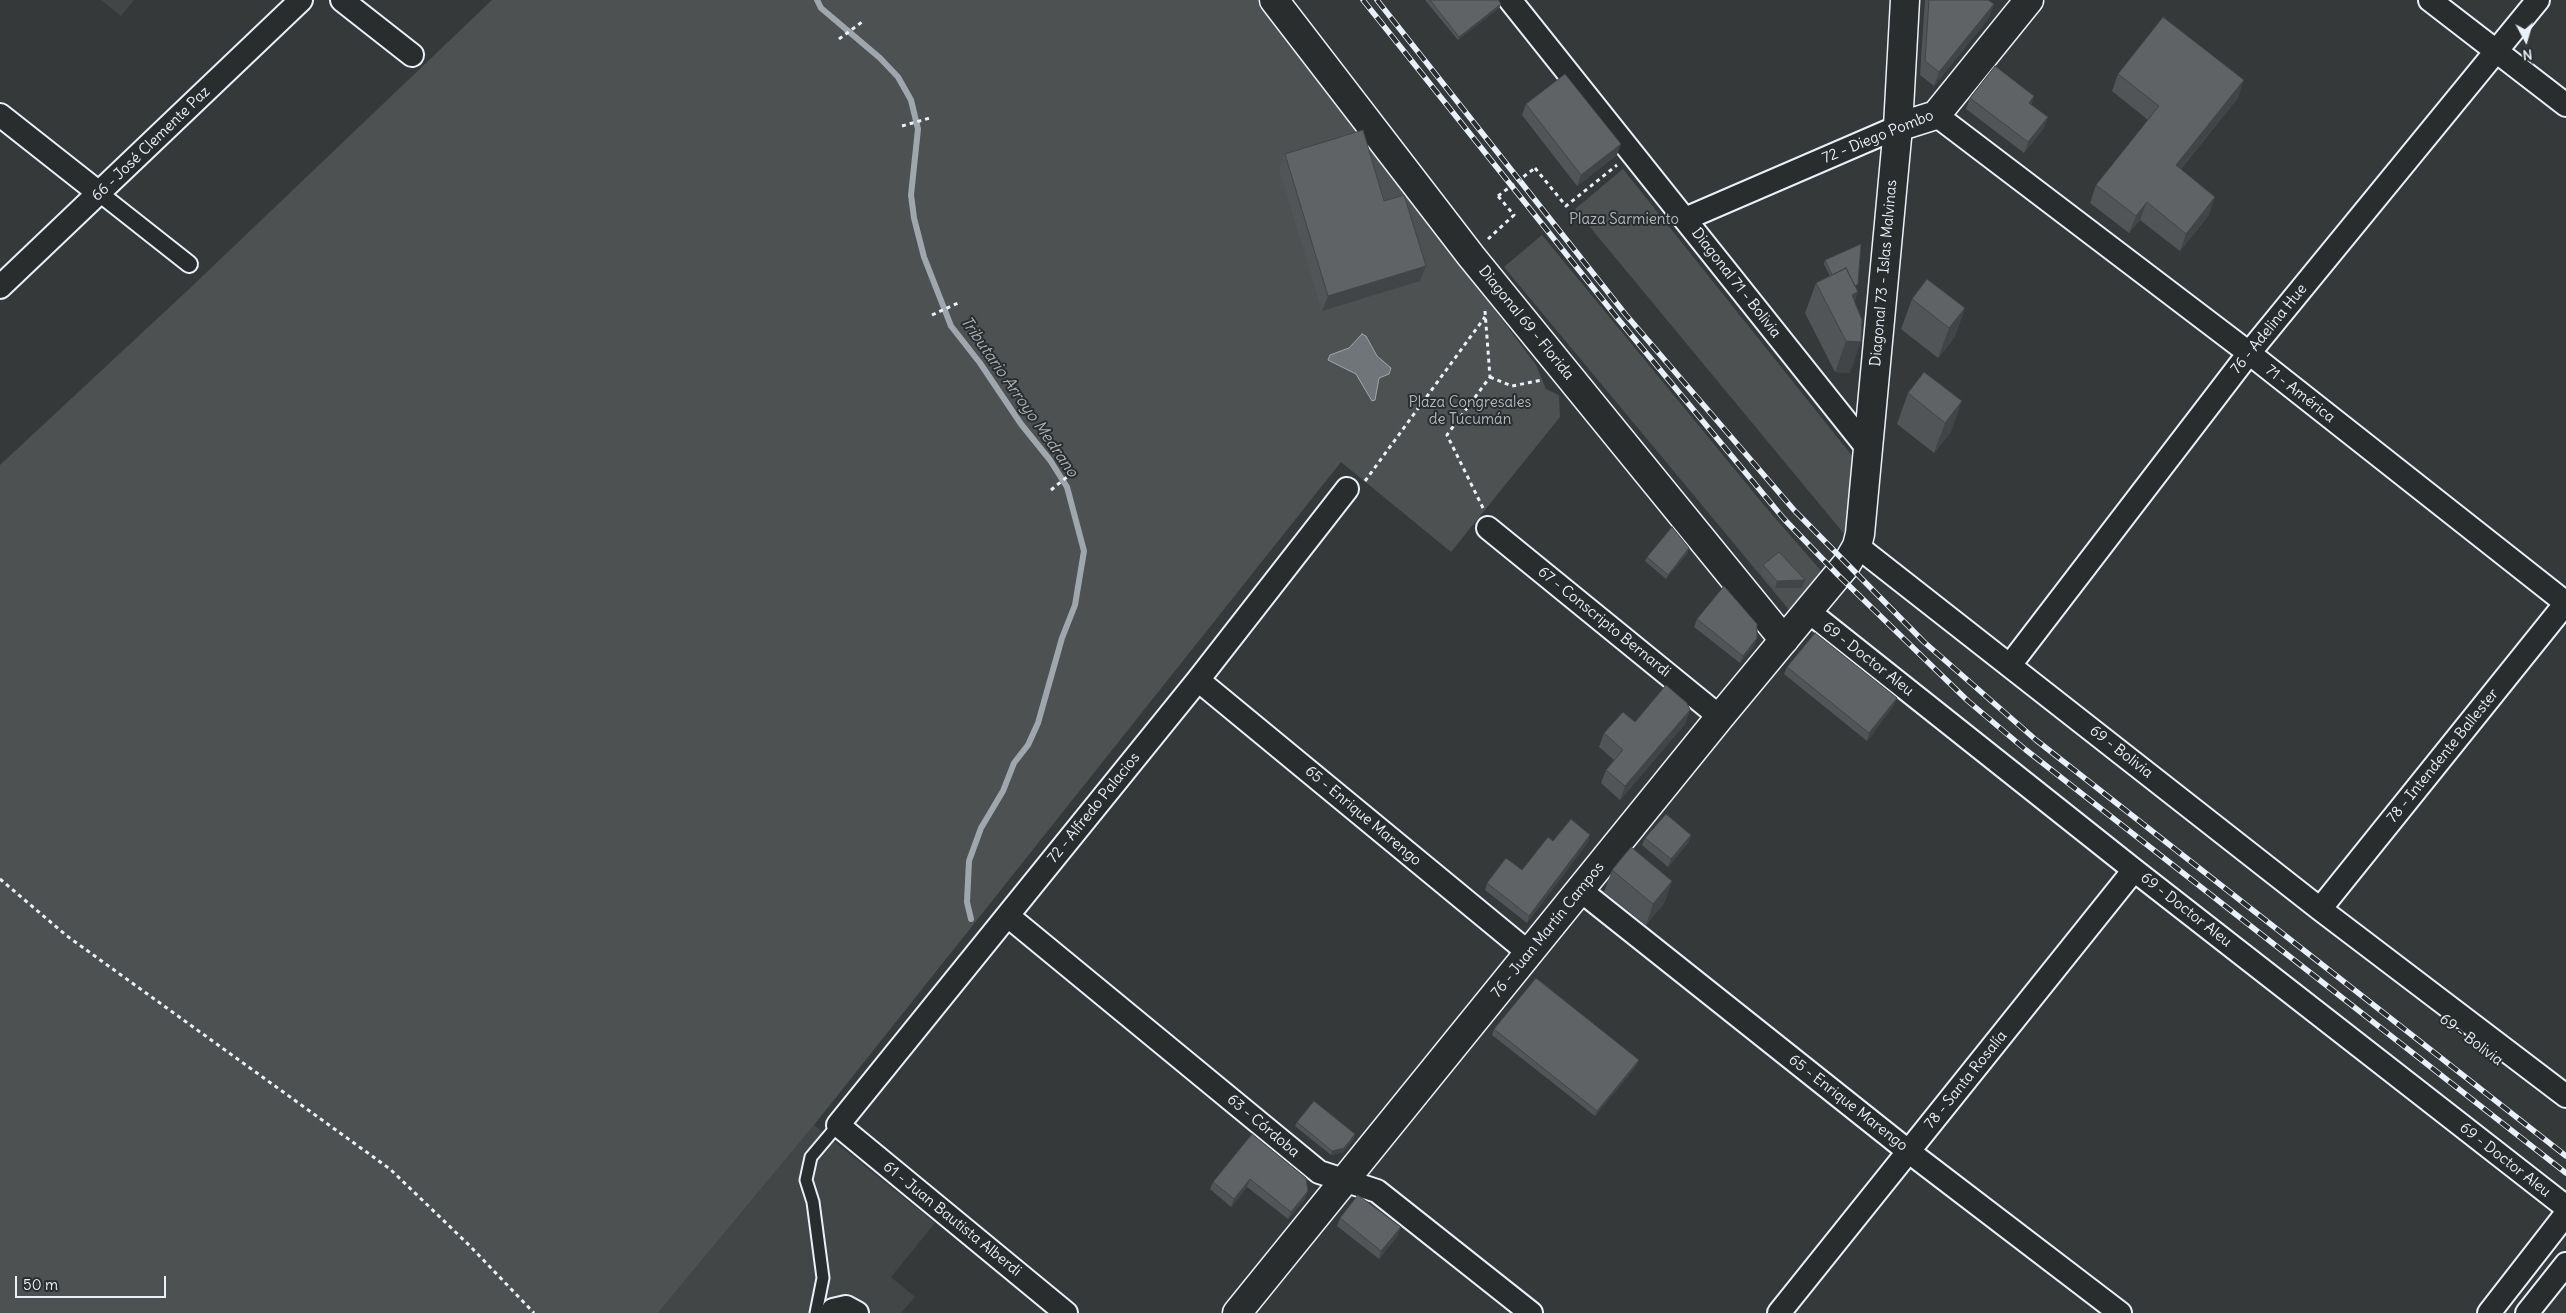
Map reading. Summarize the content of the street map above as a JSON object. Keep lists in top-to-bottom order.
{
  "streets": {
    "main road": [
      "72 - Diego Pombo",
      "Diagonal 73 - Islas Malvinas",
      "Diagonal 69 - Florida",
      "76 - Juan Martín Campos"
    ],
    "street": [
      "66 - José Clemente Paz",
      "Diagonal 71 - Bolivia",
      "76 - Adelina Hue",
      "71 - América",
      "67 - Conscripto Bernardi",
      "69 - Doctor Aleu",
      "69 - Bolivia",
      "78 - Intendente Ballester",
      "72 - Alfredo Palacios",
      "65 - Enrique Marengo",
      "78 - Santa Rosalía",
      "63 - Córdoba",
      "61 - Juan Bautista Alberdi"
    ]
  },
  "crossings": [
    ["72 - Diego Pombo", "Diagonal 73 - Islas Malvinas"],
    ["72 - Diego Pombo", "Diagonal 71 - Bolivia"],
    ["72 - Diego Pombo", "71 - América"],
    ["Diagonal 73 - Islas Malvinas", "Diagonal 71 - Bolivia"],
    ["Diagonal 73 - Islas Malvinas", "69 - Bolivia"],
    ["Diagonal 73 - Islas Malvinas", "76 - Juan Martín Campos"],
    ["Diagonal 69 - Florida", "76 - Juan Martín Campos"],
    ["76 - Adelina Hue", "71 - América"],
    ["76 - Adelina Hue", "69 - Bolivia"],
    ["71 - América", "78 - Intendente Ballester"],
    ["67 - Conscripto Bernardi", "76 - Juan Martín Campos"],
    ["69 - Doctor Aleu", "76 - Juan Martín Campos"],
    ["69 - Doctor Aleu", "78 - Santa Rosalía"],
    ["69 - Bolivia", "78 - Intendente Ballester"],
    ["69 - Bolivia", "76 - Juan Martín Campos"],
    ["72 - Alfredo Palacios", "65 - Enrique Marengo"],
    ["72 - Alfredo Palacios", "63 - Córdoba"],
    ["72 - Alfredo Palacios", "61 - Juan Bautista Alberdi"],
    ["65 - Enrique Marengo", "76 - Juan Martín Campos"],
    ["65 - Enrique Marengo", "78 - Santa Rosalía"],
    ["76 - Juan Martín Campos", "63 - Córdoba"]
  ],
  "water": ["Tributario Arroyo Medrano"],
  "parks": ["Plaza Sarmiento", "Plaza Congresales de Tucumán"],
  "scale_bar": "50 m",
  "north": "bottom"
}
